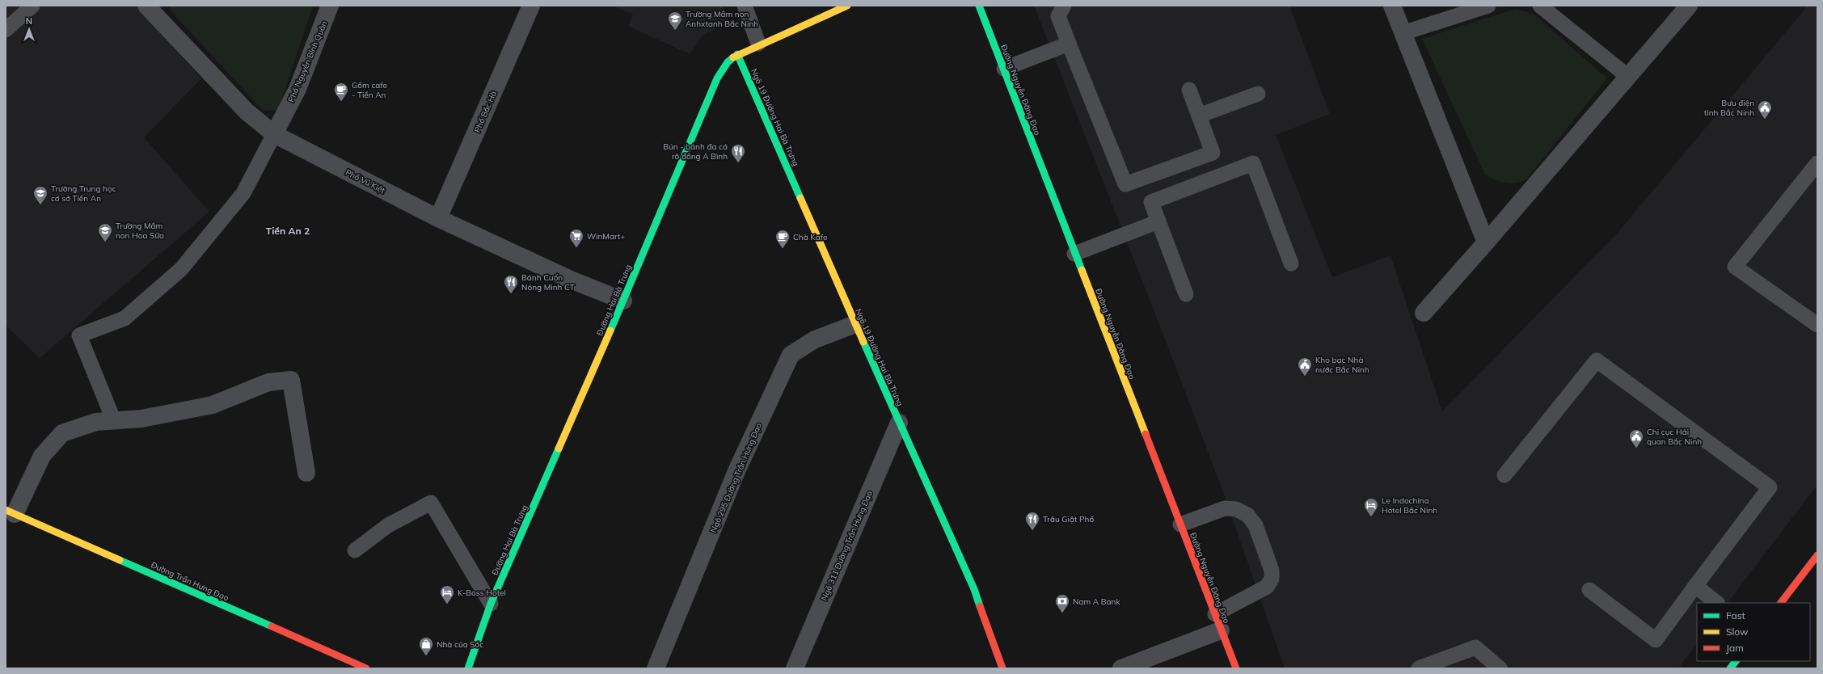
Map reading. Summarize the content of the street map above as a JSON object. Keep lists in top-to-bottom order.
{
  "streets": {
    "main road": [
      "Đường Nguyễn Đăng Đạo",
      "Ngõ 19 Đường Hai Bà Trưng",
      "Đường Hai Bà Trưng",
      "Đường Trần Hưng Đạo"
    ],
    "street": [
      "Phố Nguyễn Bỉnh Quân",
      "Phố Bắc Hà",
      "Phố Vũ Kiệt",
      "Ngõ 295 Đường Trần Hưng Đạo",
      "Ngõ 311 Đường Trần Hưng Đạo"
    ]
  },
  "crossings": [
    ["Phố Nguyễn Bỉnh Quân", "Phố Vũ Kiệt"],
    ["Phố Bắc Hà", "Phố Vũ Kiệt"],
    ["Ngõ 19 Đường Hai Bà Trưng", "Đường Hai Bà Trưng"],
    ["Ngõ 19 Đường Hai Bà Trưng", "Ngõ 295 Đường Trần Hưng Đạo"],
    ["Ngõ 19 Đường Hai Bà Trưng", "Ngõ 311 Đường Trần Hưng Đạo"],
    ["Phố Vũ Kiệt", "Đường Hai Bà Trưng"]
  ],
  "districts": ["Tiền An 2"],
  "places": {
    "school or university": ["Trường Mầm non Anhxtanh Bắc Ninh", "Trường Trung học cơ sở Tiền An", "Trường Mầm non Hoa Sữa"],
    "cafe": ["Gốm cafe - Tiền An", "Chà Kafe"],
    "public building": ["Bưu điện tỉnh Bắc Ninh", "Kho bạc Nhà nước Bắc Ninh", "Chi cục Hải quan Bắc Ninh"],
    "restaurant": ["Bún - bánh đa cá rô đồng A Bình", "Bánh Cuốn Nóng Minh CT", "Trâu Giật Phố"],
    "supermarket": ["WinMart+"],
    "hotel": ["Le Indochina Hotel Bắc Ninh", "K-Boss Hotel"],
    "bank": ["Nam A Bank"],
    "shop": ["Nhà của Sóc"]
  },
  "legend": ["Fast", "Slow", "Jam"],
  "north": "top"
}
